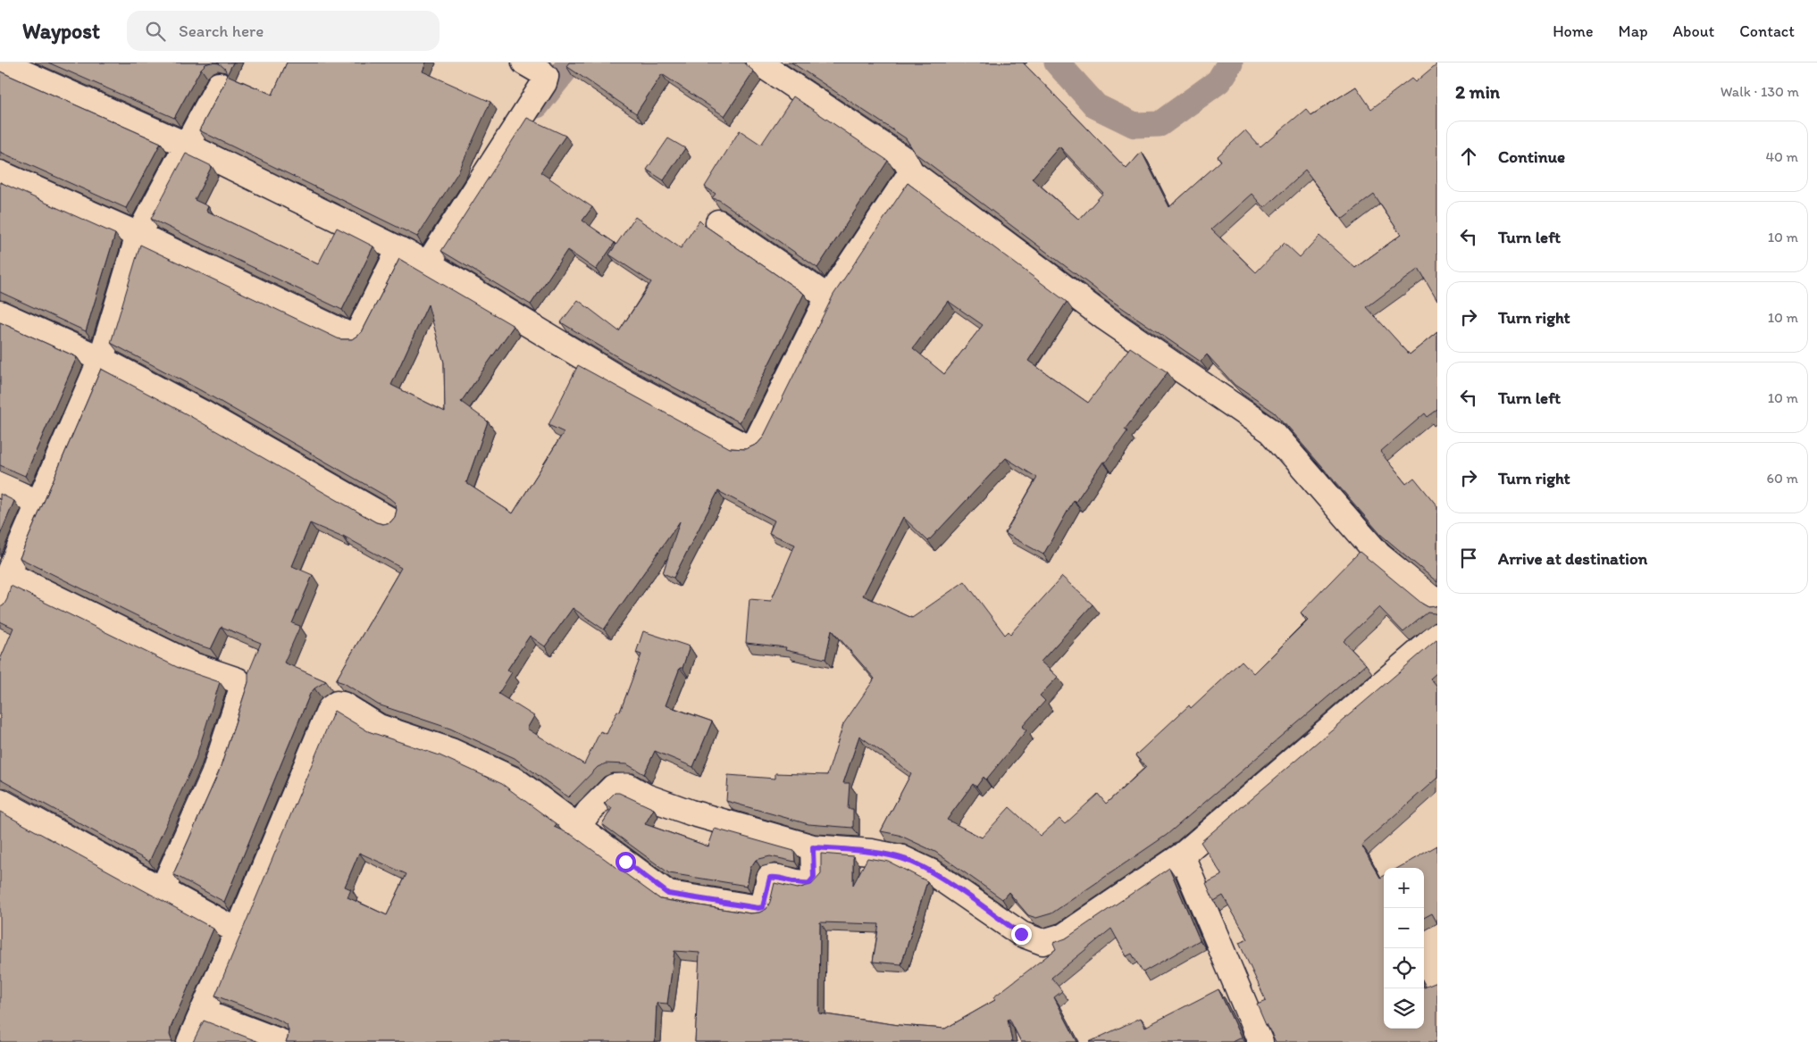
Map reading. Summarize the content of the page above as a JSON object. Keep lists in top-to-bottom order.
{
  "page": {
    "header": "Waypost",
    "search": "Search here",
    "nav": [
      "Home",
      "Map",
      "About",
      "Contact"
    ],
    "heading": ["2 min", "Walk · 130 m"],
    "list": [
      ["Continue", "40 m"],
      ["Turn left", "10 m"],
      ["Turn right", "10 m"],
      ["Turn left", "10 m"],
      ["Turn right", "60 m"],
      "Arrive at destination"
    ],
    "map_buttons": ["+", "−"]
  }
}
